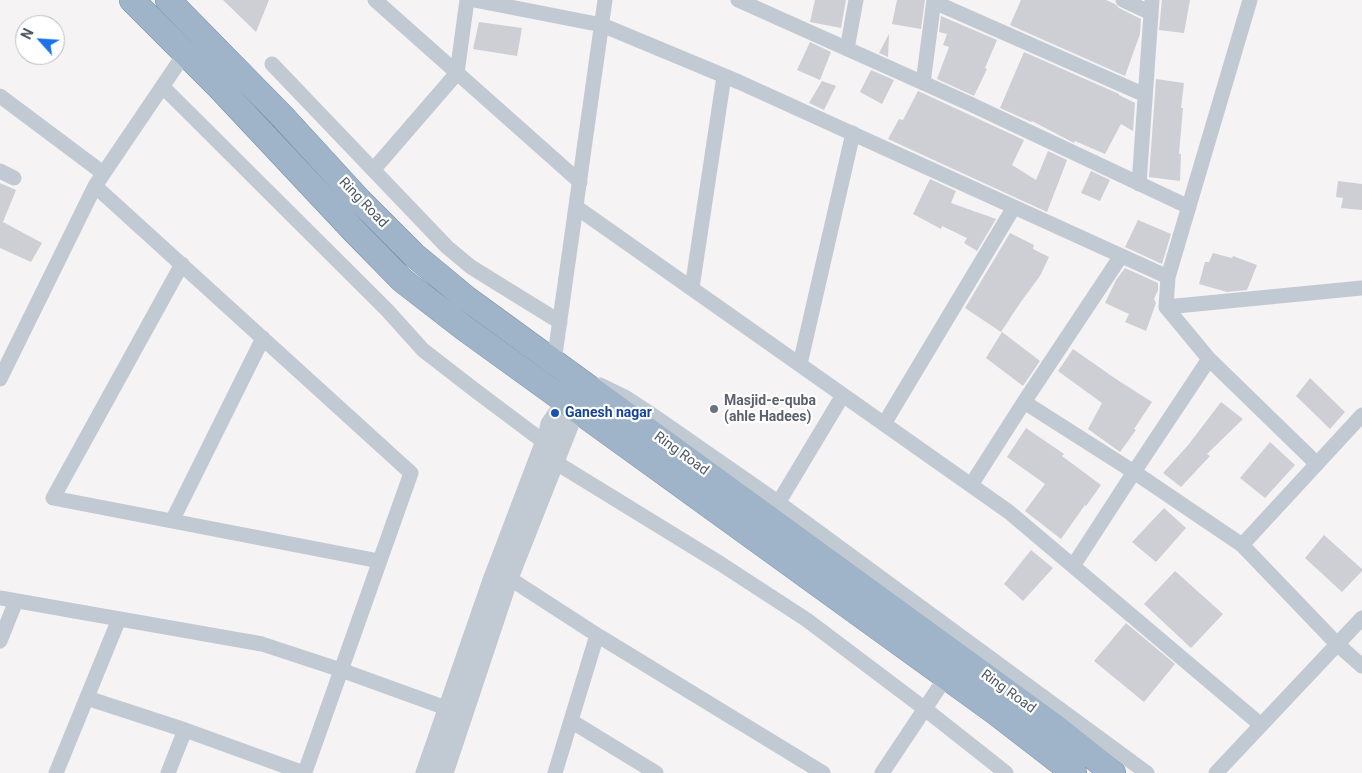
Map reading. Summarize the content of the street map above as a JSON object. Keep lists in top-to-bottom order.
{
  "streets": {
    "highway": ["Ring Road"]
  },
  "places": ["Masjid-e-quba (ahle Hadees)", "Ganesh nagar"],
  "north": "top left"
}
